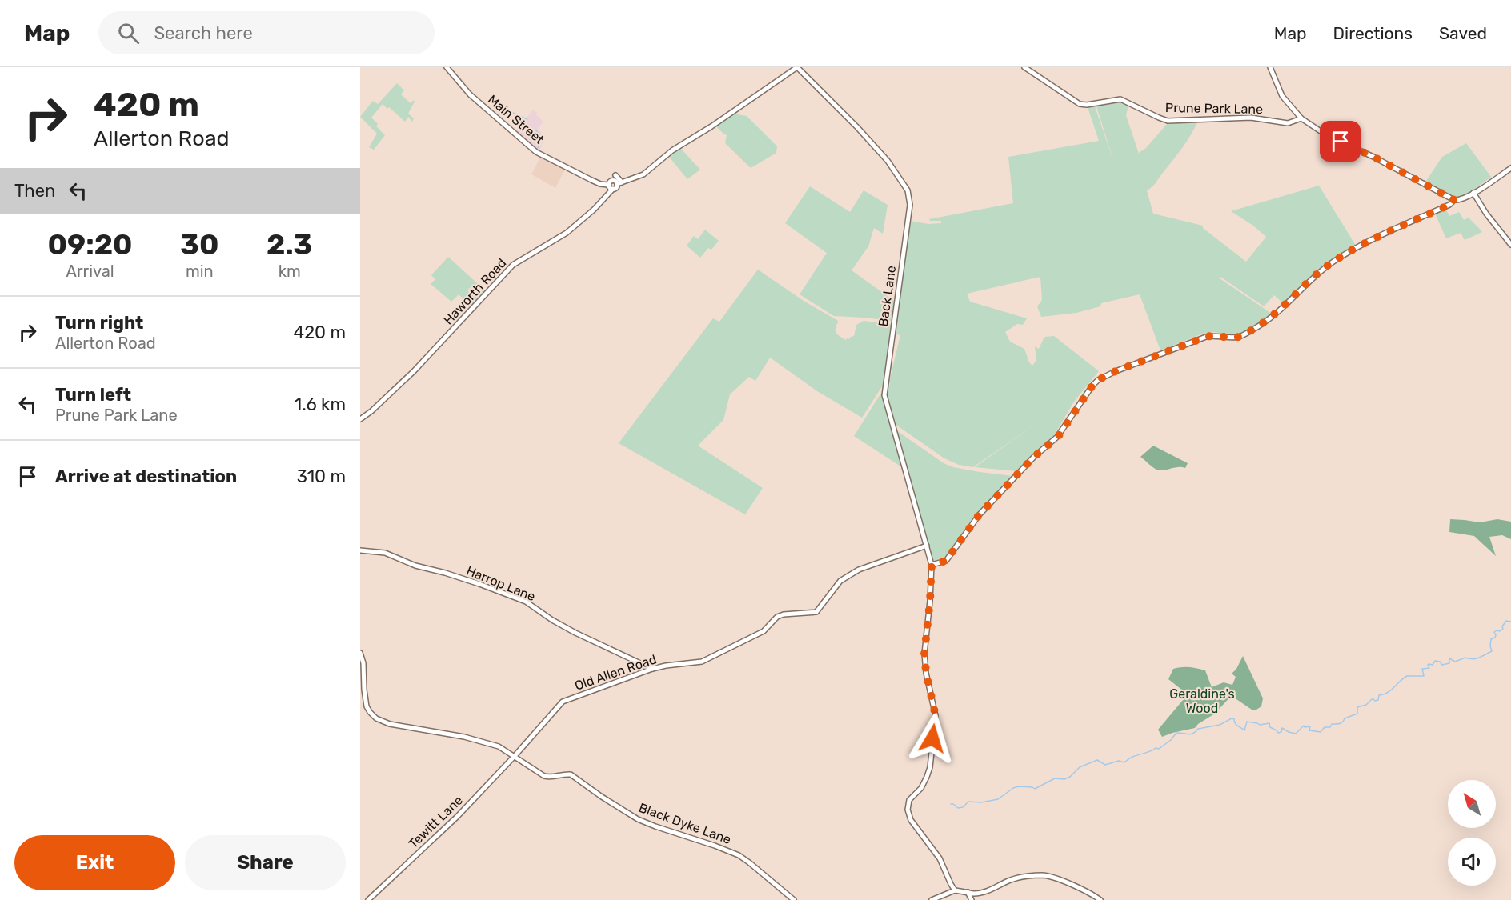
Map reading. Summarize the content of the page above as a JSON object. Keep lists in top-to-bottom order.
{
  "streets": {
    "street": [
      "Prune Park Lane",
      "Main Street",
      "Haworth Road",
      "Back Lane",
      "Harrop Lane",
      "Old Allen Road",
      "Tewitt Lane",
      "Black Dyke Lane"
    ]
  },
  "crossings": [
    ["Main Street", "Haworth Road"],
    ["Back Lane", "Old Allen Road"],
    ["Harrop Lane", "Old Allen Road"],
    ["Old Allen Road", "Tewitt Lane"],
    ["Old Allen Road", "Black Dyke Lane"],
    ["Tewitt Lane", "Black Dyke Lane"]
  ],
  "parks": ["Geraldine's Wood"],
  "north": "top left",
  "page": {
    "header": "Map",
    "search": "Search here",
    "nav": ["Map", "Directions", "Saved"],
    "turn": ["420 m", "Allerton Road"],
    "then": "Then",
    "eta": [
      "09:20",
      "Arrival",
      "30",
      "min",
      "2.3",
      "km"
    ],
    "list": [
      {
        "name": "Turn right",
        "note": "Allerton Road",
        "value": "420 m"
      },
      {
        "name": "Turn left",
        "note": "Prune Park Lane",
        "value": "1.6 km"
      },
      {
        "name": "Arrive at destination",
        "value": "310 m"
      }
    ],
    "buttons": ["Exit", "Share"]
  }
}
